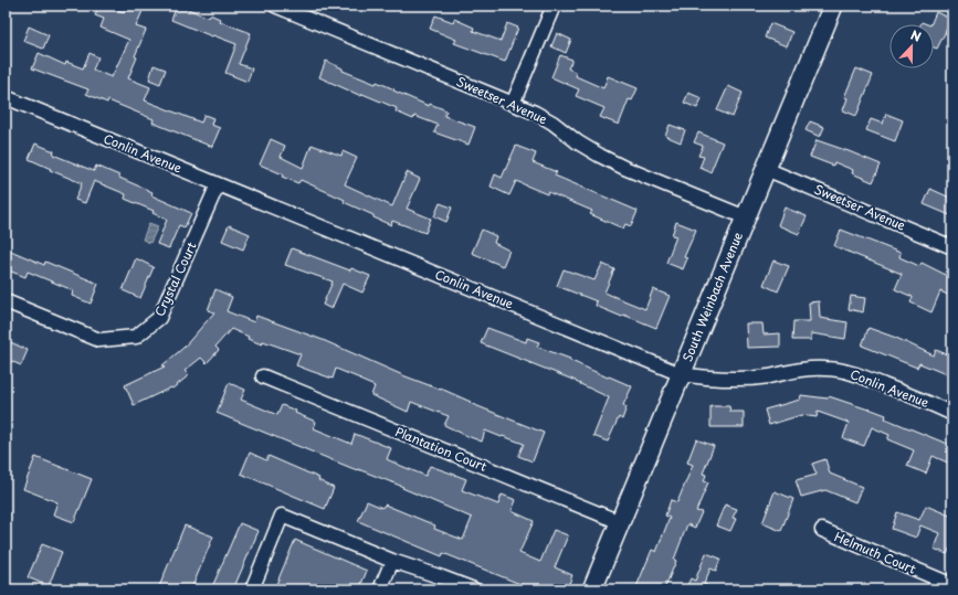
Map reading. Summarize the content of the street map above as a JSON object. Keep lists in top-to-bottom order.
{
  "streets": {
    "street": [
      "Sweetser Avenue",
      "Conlin Avenue",
      "Crystal Court",
      "South Weinbach Avenue",
      "Plantation Court",
      "Helmuth Court"
    ]
  },
  "crossings": [
    ["Sweetser Avenue", "South Weinbach Avenue"],
    ["Conlin Avenue", "Crystal Court"],
    ["Conlin Avenue", "South Weinbach Avenue"],
    ["South Weinbach Avenue", "Plantation Court"]
  ],
  "north": "top"
}
